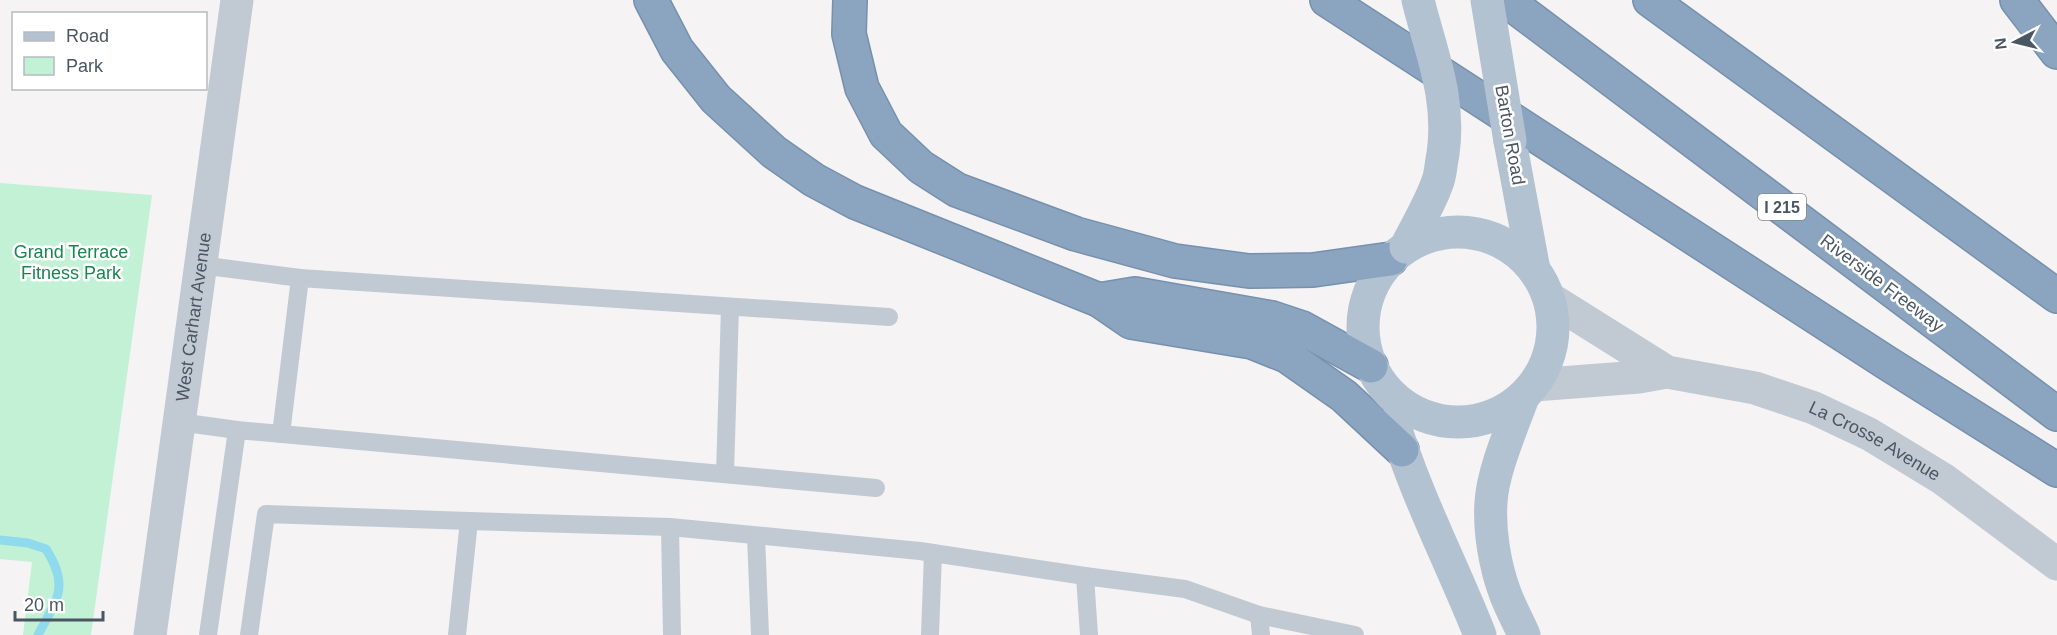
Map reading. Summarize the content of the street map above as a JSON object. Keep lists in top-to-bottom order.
{
  "streets": {
    "highway": ["I 215", "Riverside Freeway"],
    "main road": ["Barton Road"],
    "street": ["West Carhart Avenue", "La Crosse Avenue"]
  },
  "crossings": [
    ["Barton Road", "La Crosse Avenue"]
  ],
  "parks": ["Grand Terrace Fitness Park"],
  "legend": ["Road", "Park"],
  "scale_bar": "20 m",
  "north": "left"
}
